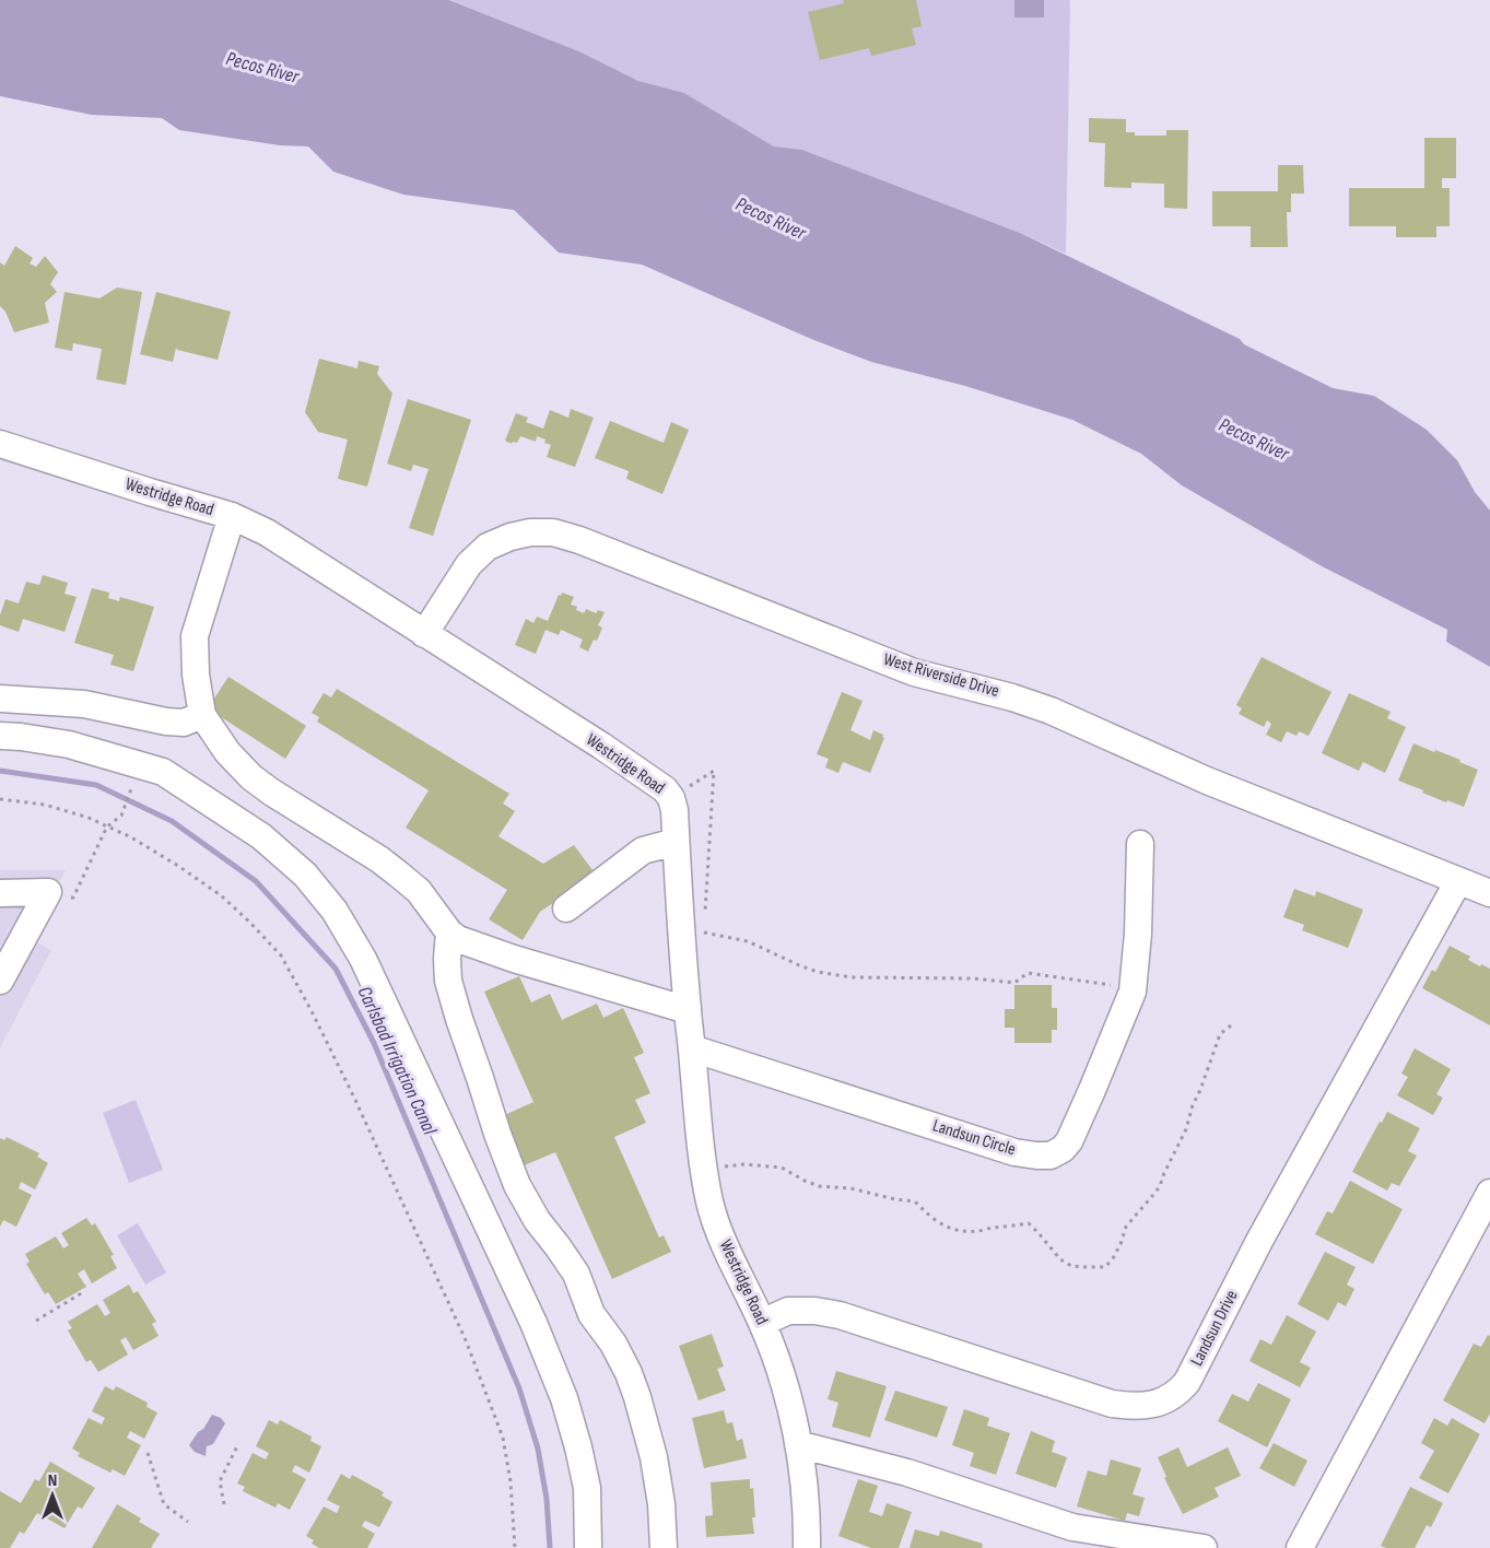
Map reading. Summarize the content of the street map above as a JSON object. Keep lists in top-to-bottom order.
{
  "streets": {
    "street": [
      "Westridge Road",
      "West Riverside Drive",
      "Landsun Circle",
      "Landsun Drive"
    ]
  },
  "crossings": [
    ["Westridge Road", "West Riverside Drive"],
    ["Westridge Road", "Landsun Circle"],
    ["Westridge Road", "Landsun Drive"],
    ["West Riverside Drive", "Landsun Drive"]
  ],
  "water": ["Pecos River", "Carlsbad Irrigation Canal"],
  "north": "top"
}
